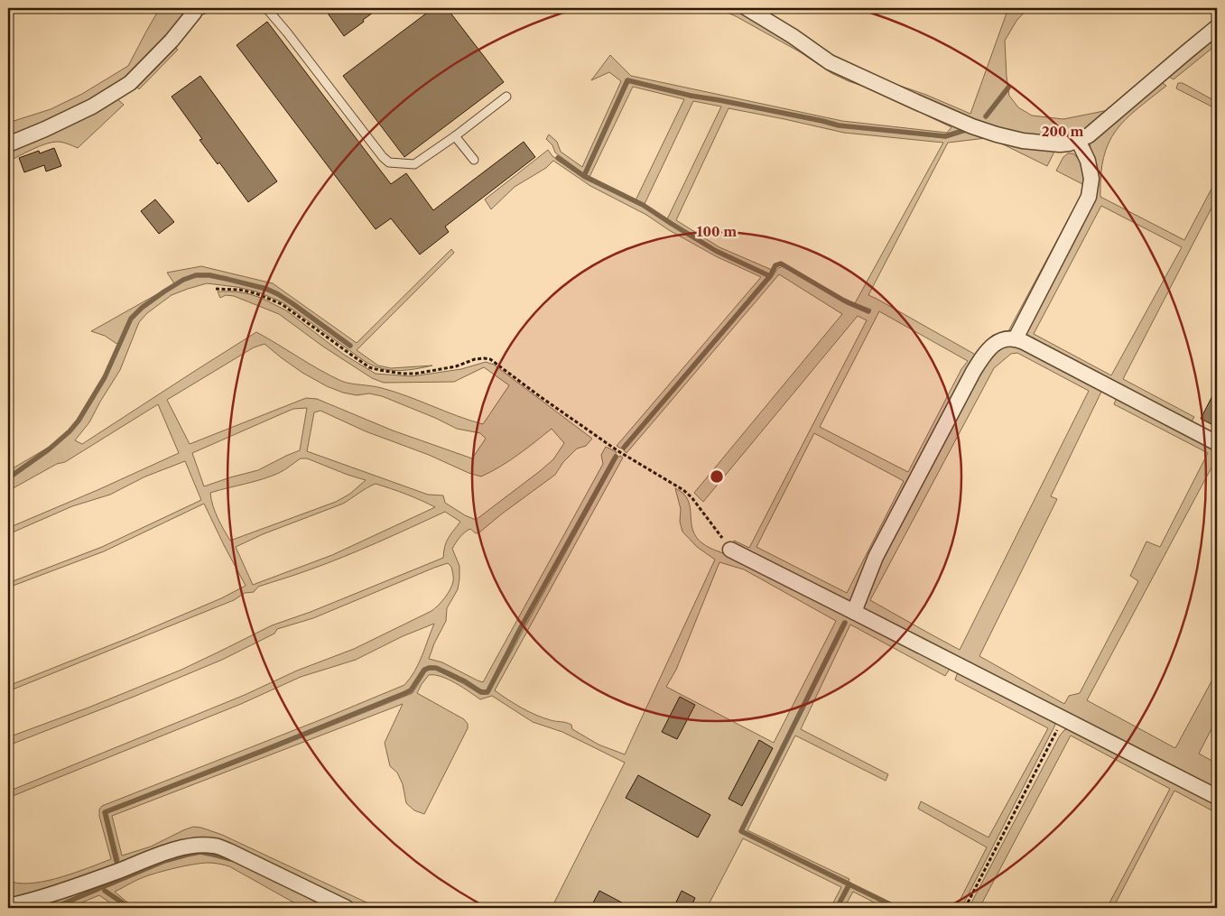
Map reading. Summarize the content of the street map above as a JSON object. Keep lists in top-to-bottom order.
{
  "rings": ["200 m", "100 m"]
}
